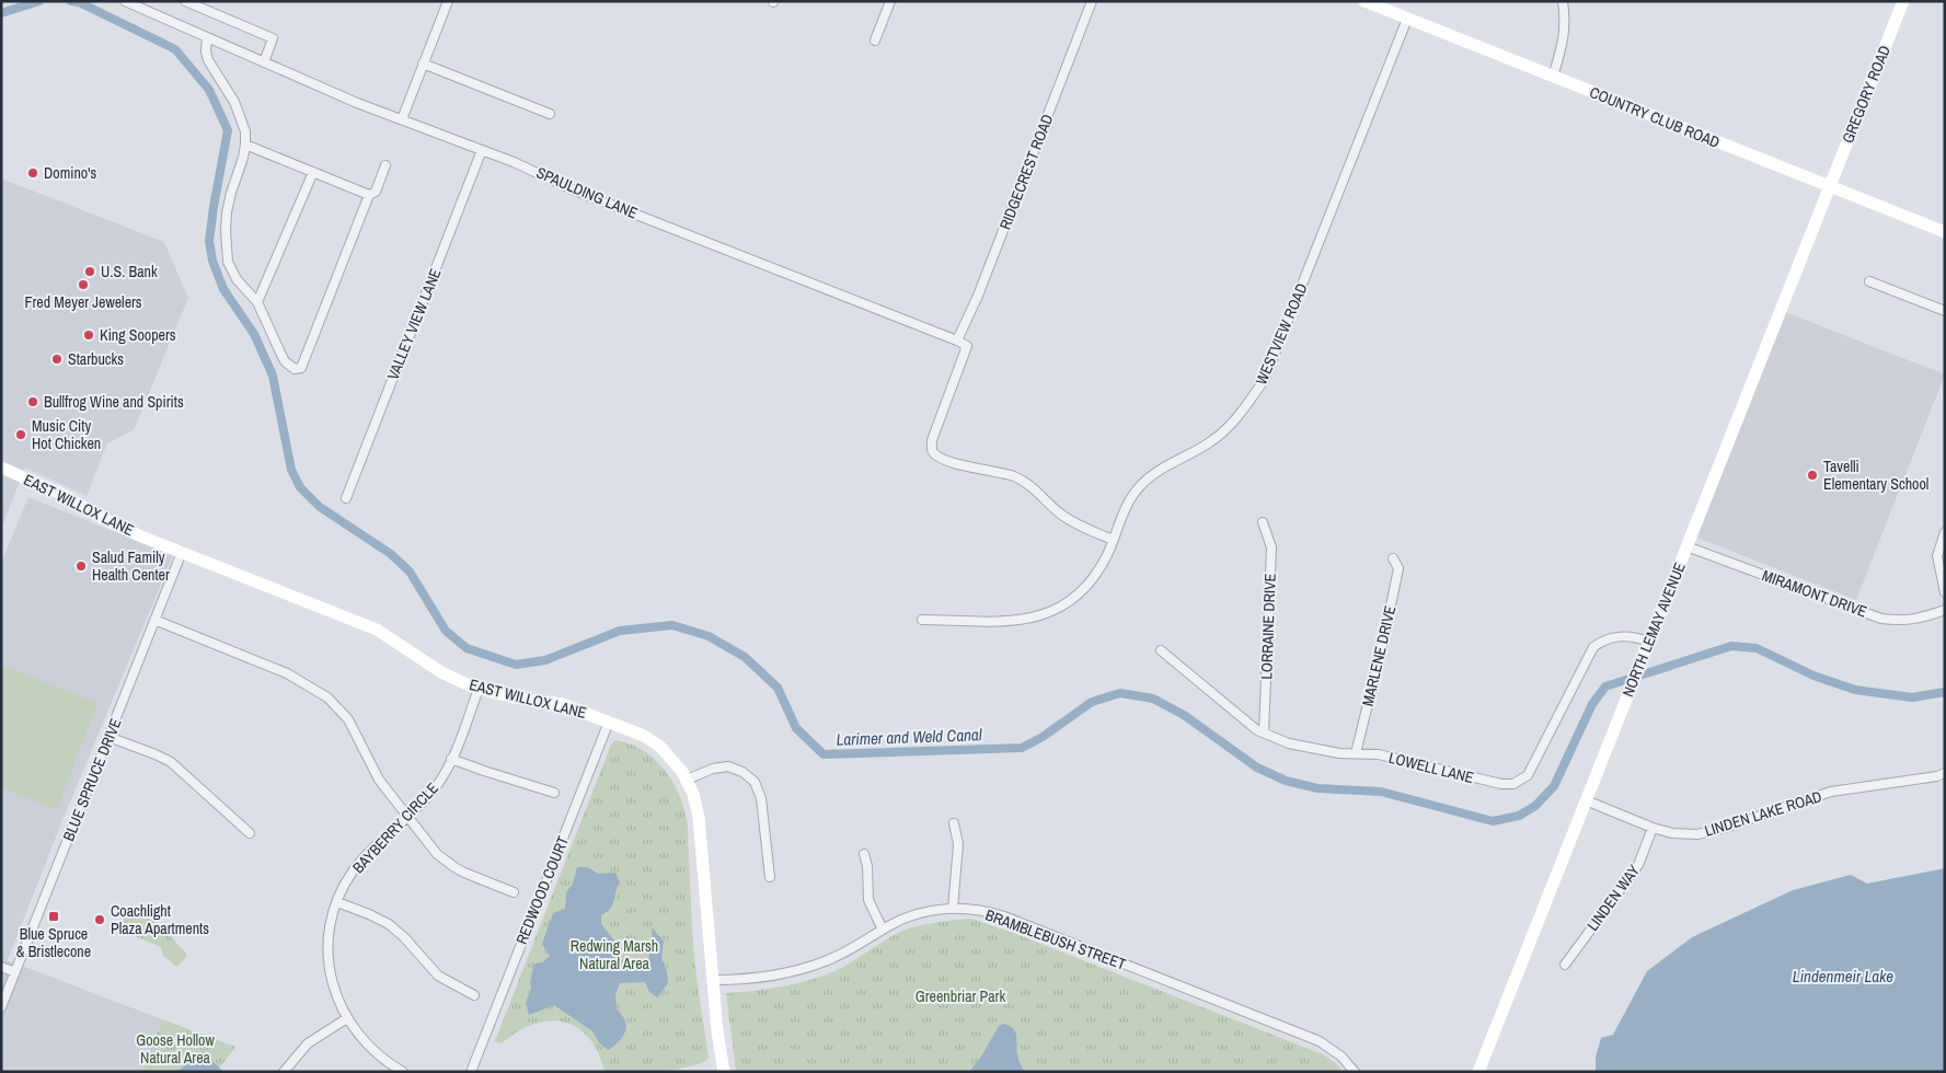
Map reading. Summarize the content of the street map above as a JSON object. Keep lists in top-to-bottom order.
{
  "streets": {
    "main road": [
      "GREGORY ROAD",
      "COUNTRY CLUB ROAD",
      "EAST WILLOX LANE",
      "NORTH LEMAY AVENUE"
    ],
    "street": [
      "RIDGECREST ROAD",
      "SPAULDING LANE",
      "VALLEY VIEW LANE",
      "WESTVIEW ROAD",
      "MIRAMONT DRIVE",
      "LORRAINE DRIVE",
      "MARLENE DRIVE",
      "LOWELL LANE",
      "BLUE SPRUCE DRIVE",
      "LINDEN LAKE ROAD",
      "BAYBERRY CIRCLE",
      "REDWOOD COURT",
      "LINDEN WAY",
      "BRAMBLEBUSH STREET"
    ]
  },
  "crossings": [
    ["GREGORY ROAD", "COUNTRY CLUB ROAD"],
    ["GREGORY ROAD", "NORTH LEMAY AVENUE"],
    ["COUNTRY CLUB ROAD", "WESTVIEW ROAD"],
    ["COUNTRY CLUB ROAD", "NORTH LEMAY AVENUE"],
    ["RIDGECREST ROAD", "SPAULDING LANE"],
    ["SPAULDING LANE", "VALLEY VIEW LANE"],
    ["SPAULDING LANE", "WESTVIEW ROAD"],
    ["EAST WILLOX LANE", "BLUE SPRUCE DRIVE"],
    ["EAST WILLOX LANE", "BAYBERRY CIRCLE"],
    ["EAST WILLOX LANE", "REDWOOD COURT"],
    ["EAST WILLOX LANE", "BRAMBLEBUSH STREET"],
    ["MIRAMONT DRIVE", "NORTH LEMAY AVENUE"],
    ["LORRAINE DRIVE", "LOWELL LANE"],
    ["NORTH LEMAY AVENUE", "LOWELL LANE"],
    ["NORTH LEMAY AVENUE", "LINDEN LAKE ROAD"],
    ["MARLENE DRIVE", "LOWELL LANE"],
    ["LINDEN LAKE ROAD", "LINDEN WAY"]
  ],
  "water": ["Larimer and Weld Canal", "Lindenmeir Lake"],
  "parks": ["Redwing Marsh Natural Area", "Greenbriar Park", "Goose Hollow Natural Area"],
  "places": {
    "other": [
      "Domino's",
      "U.S. Bank",
      "Fred Meyer Jewelers",
      "King Soopers",
      "Starbucks",
      "Bullfrog Wine and Spirits",
      "Music City Hot Chicken",
      "Tavelli Elementary School",
      "Salud Family Health Center",
      "Coachlight Plaza Apartments"
    ],
    "transit": ["Blue Spruce & Bristlecone"]
  }
}
